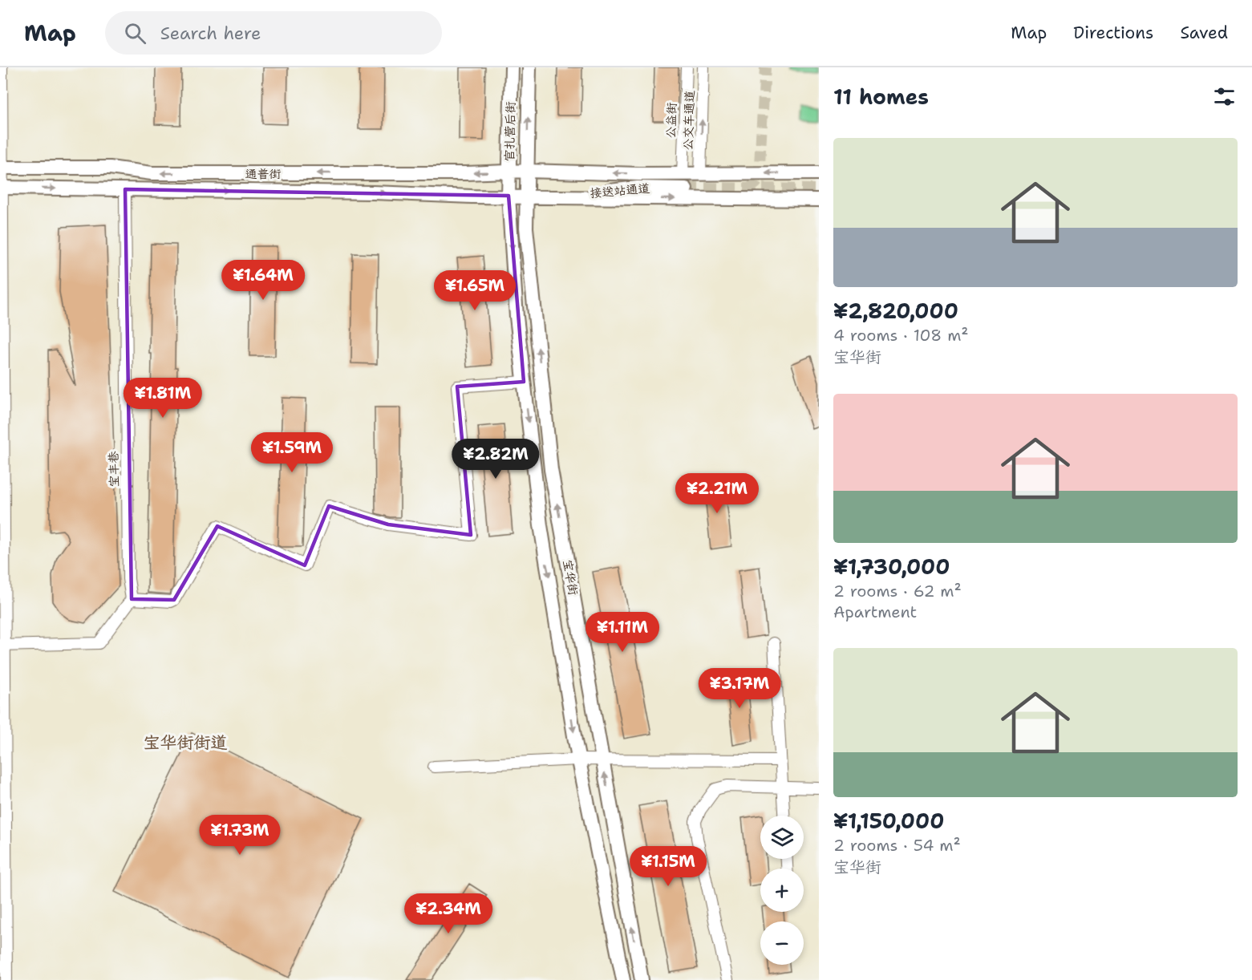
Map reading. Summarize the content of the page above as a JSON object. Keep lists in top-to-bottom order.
{
  "streets": {
    "main road": [
      "官扎营后街",
      "通普街",
      "接送站通道",
      "宝华街"
    ],
    "street": ["公益街", "公交车通道", "宝丰巷"]
  },
  "crossings": [
    ["公益街", "通普街"],
    ["公交车通道", "通普街"],
    ["官扎营后街", "通普街"],
    ["官扎营后街", "宝华街"],
    ["通普街", "接送站通道"],
    ["通普街", "宝丰巷"],
    ["通普街", "宝华街"]
  ],
  "one_way": ["公交车通道"],
  "districts": ["宝华街街道"],
  "page": {
    "header": "Map",
    "search": "Search here",
    "nav": ["Map", "Directions", "Saved"],
    "heading": "11 homes",
    "list": [
      {
        "name": "¥2,820,000",
        "note": "4 rooms · 108 m² · 宝华街"
      },
      {
        "name": "¥1,730,000",
        "note": "2 rooms · 62 m² · Apartment"
      },
      {
        "name": "¥1,150,000",
        "note": "2 rooms · 54 m² · 宝华街"
      }
    ],
    "price": [
      "¥1.64M",
      "¥1.65M",
      "¥1.81M",
      "¥1.59M",
      "¥2.82M",
      "¥2.21M",
      "¥1.11M",
      "¥3.17M",
      "¥1.73M",
      "¥1.15M",
      "¥2.34M"
    ],
    "map_buttons": ["+", "−"]
  }
}
